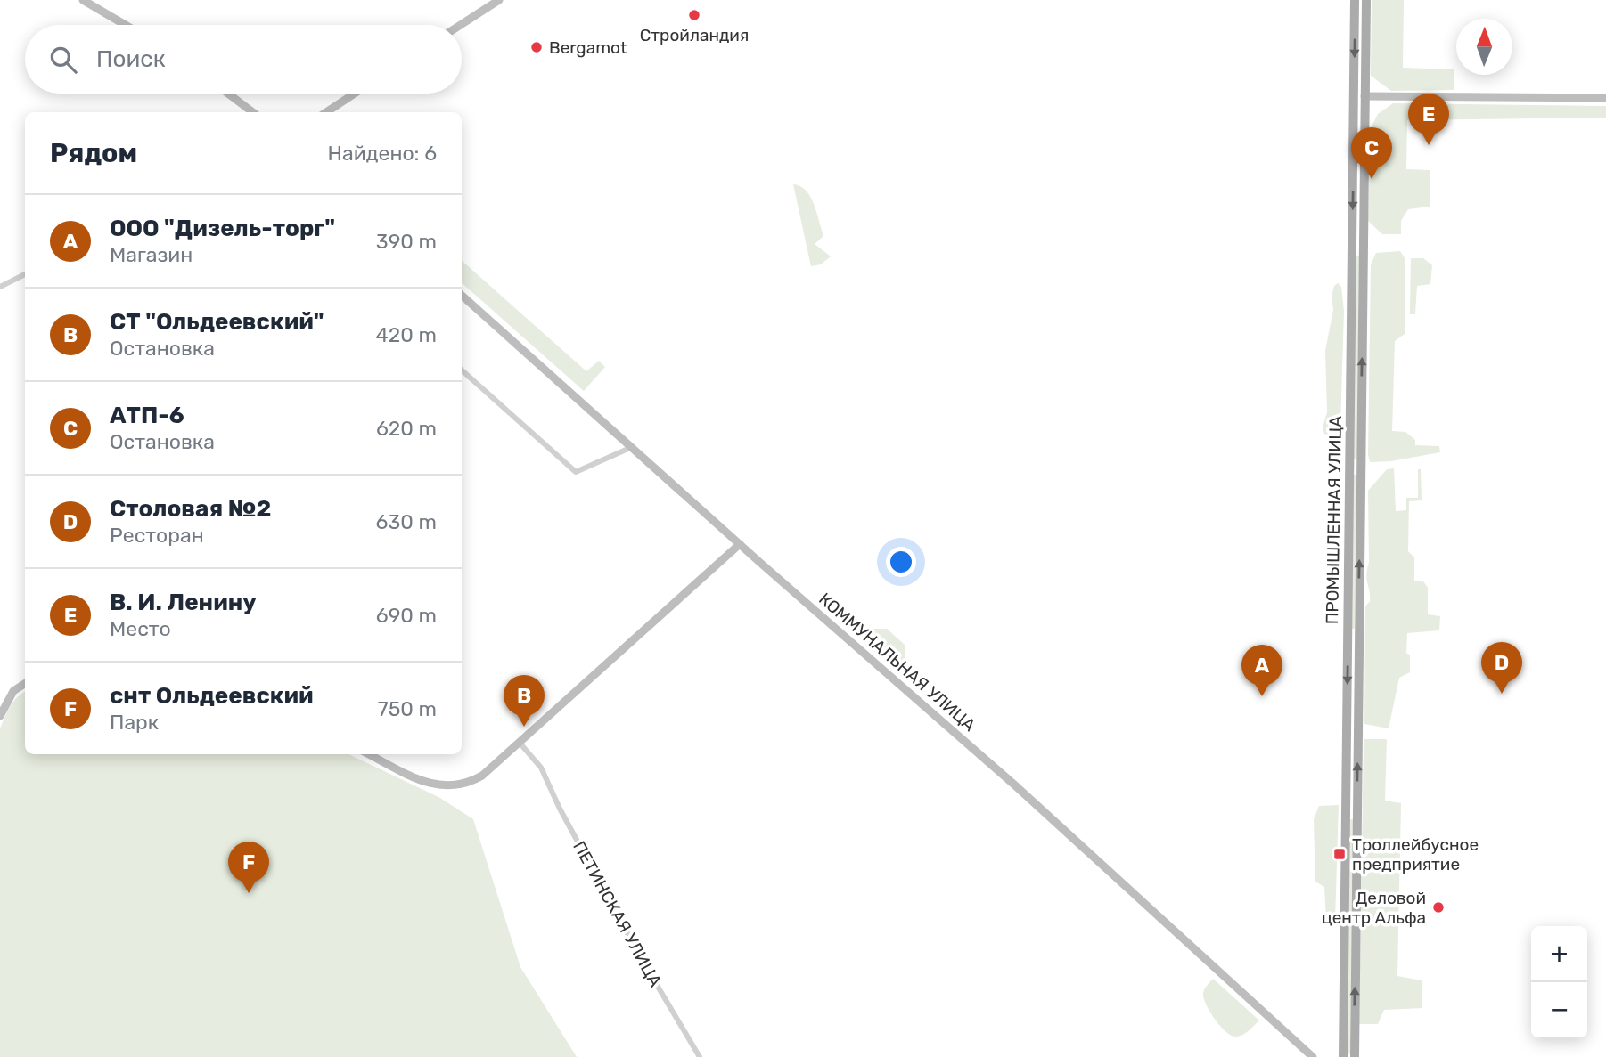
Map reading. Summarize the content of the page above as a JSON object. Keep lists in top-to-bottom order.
{
  "streets": {
    "main road": ["ПРОМЫШЛЕННАЯ УЛИЦА", "КОММУНАЛЬНАЯ УЛИЦА"],
    "street": ["ПЕТИНСКАЯ УЛИЦА"]
  },
  "places": {
    "other": ["Стройландия", "Bergamot", "Деловой центр Альфа"],
    "transit": ["Троллейбусное предприятие"]
  },
  "north": "top",
  "page": {
    "search": "Поиск",
    "pins": [
      "E",
      "C",
      "D",
      "A",
      "B",
      "F"
    ],
    "heading": ["Рядом", "Найдено: 6"],
    "list": [
      {
        "mark": "A",
        "name": "ООО \"Дизель-торг\"",
        "note": "Магазин",
        "value": "390 m"
      },
      {
        "mark": "B",
        "name": "СТ \"Ольдеевский\"",
        "note": "Остановка",
        "value": "420 m"
      },
      {
        "mark": "C",
        "name": "АТП-6",
        "note": "Остановка",
        "value": "620 m"
      },
      {
        "mark": "D",
        "name": "Столовая №2",
        "note": "Ресторан",
        "value": "630 m"
      },
      {
        "mark": "E",
        "name": "В. И. Ленину",
        "note": "Место",
        "value": "690 m"
      },
      {
        "mark": "F",
        "name": "снт Ольдеевский",
        "note": "Парк",
        "value": "750 m"
      }
    ],
    "map_buttons": ["+", "−"]
  }
}
